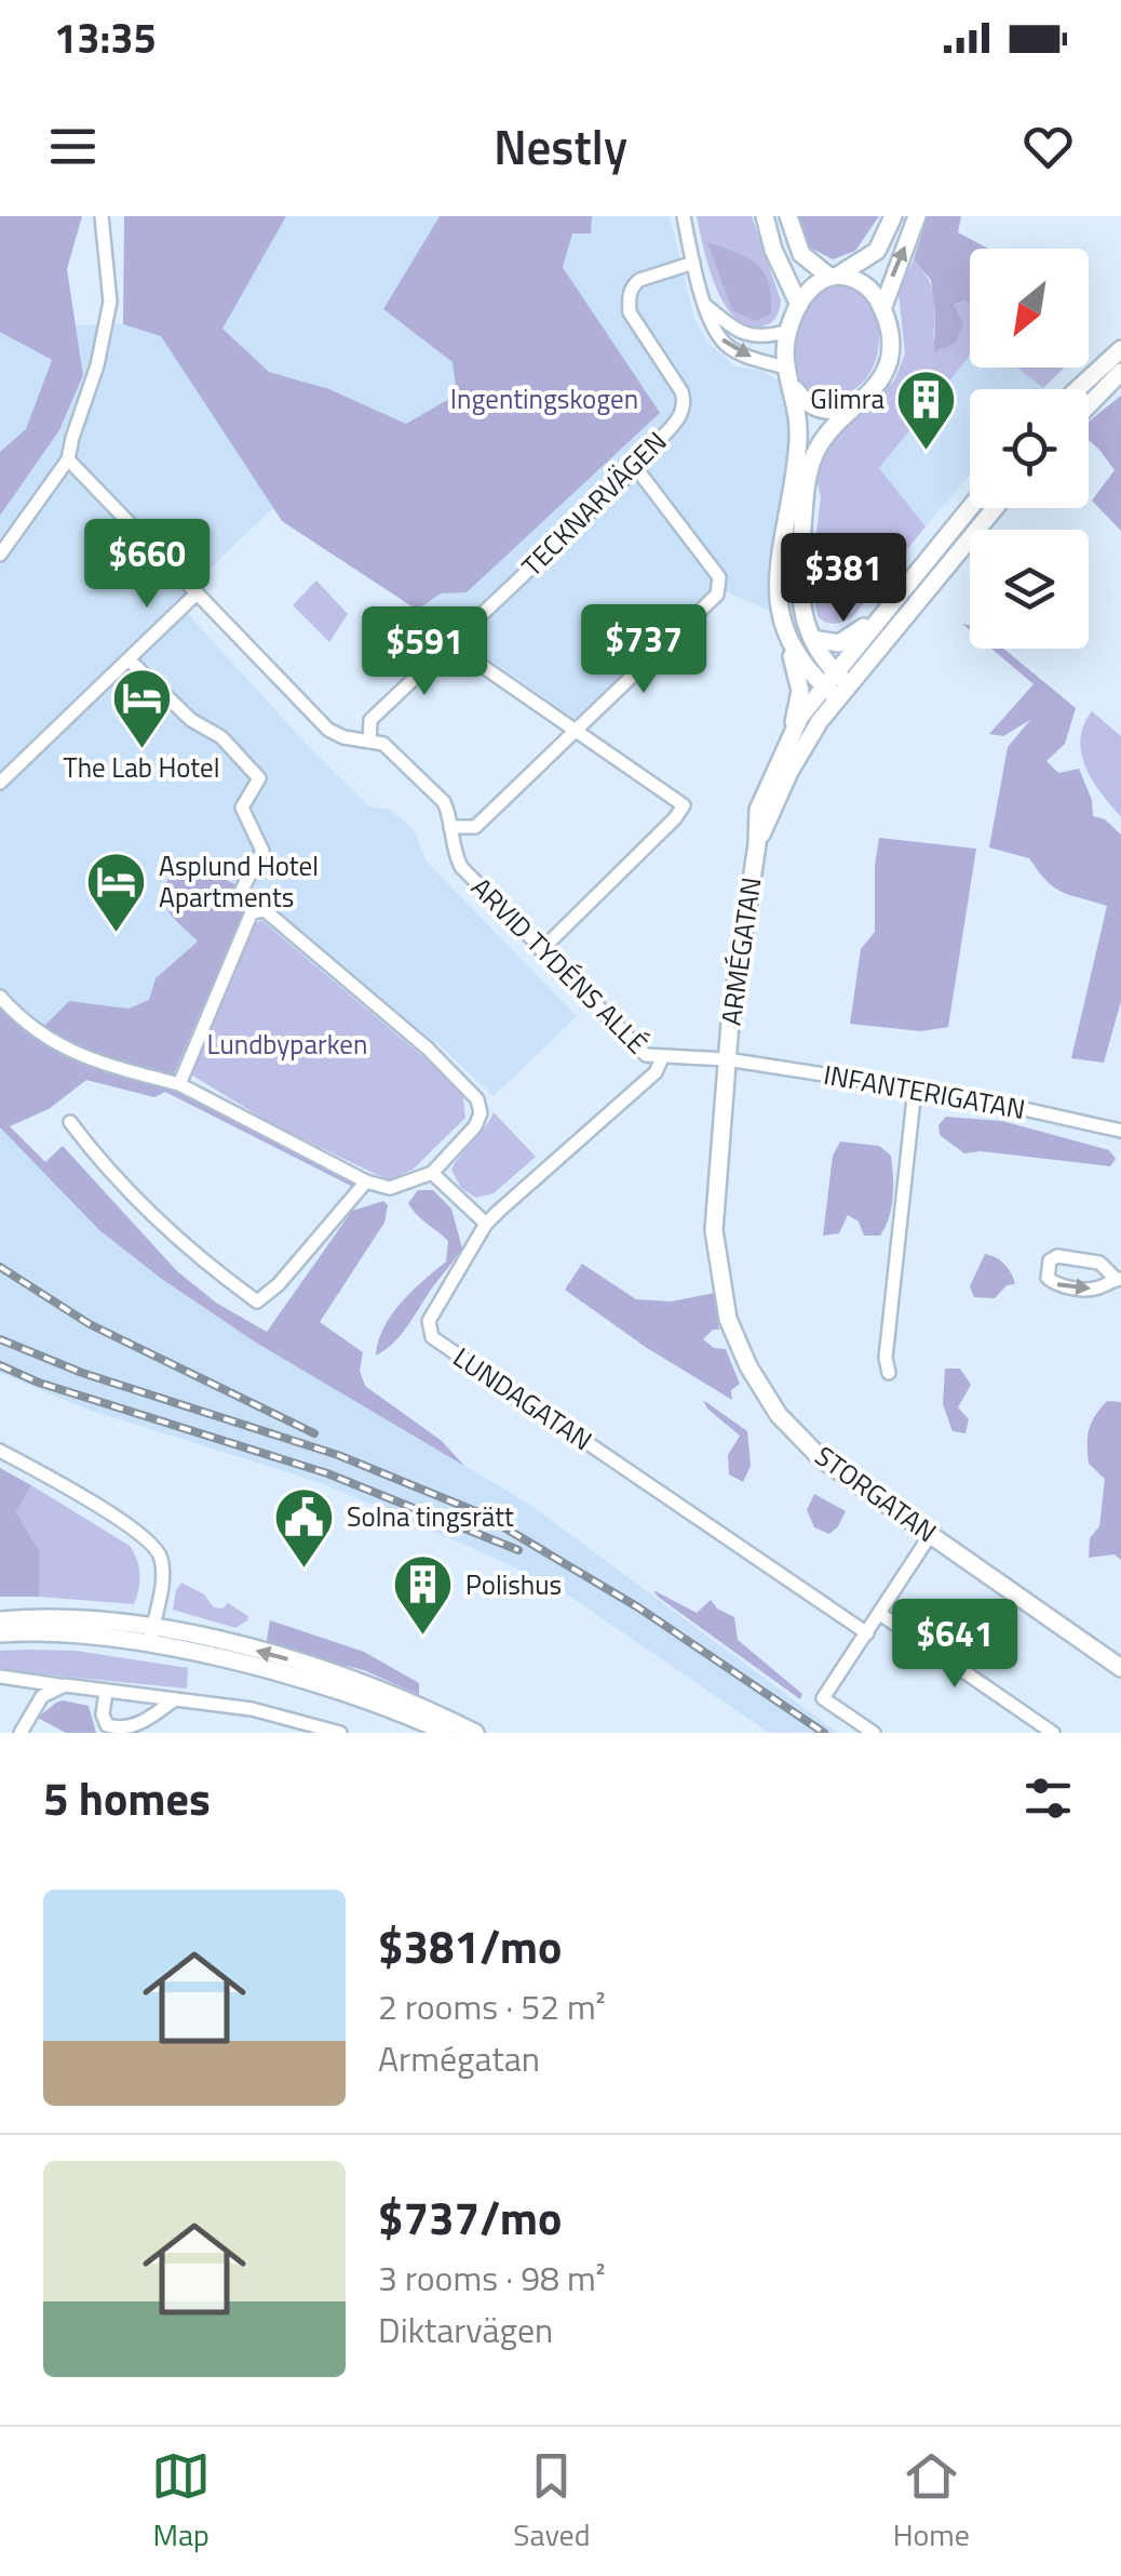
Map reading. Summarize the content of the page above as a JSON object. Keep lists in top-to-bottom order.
{
  "streets": {
    "street": [
      "TECKNARVÄGEN",
      "ARMÉGATAN",
      "ARVID TYDÉNS ALLÉ",
      "INFANTERIGATAN",
      "LUNDAGATAN",
      "STORGATAN"
    ]
  },
  "crossings": [
    ["TECKNARVÄGEN", "ARVID TYDÉNS ALLÉ"],
    ["ARMÉGATAN", "INFANTERIGATAN"],
    ["ARMÉGATAN", "STORGATAN"],
    ["ARVID TYDÉNS ALLÉ", "LUNDAGATAN"],
    ["INFANTERIGATAN", "STORGATAN"]
  ],
  "parks": ["Ingentingskogen", "Lundbyparken"],
  "places": {
    "building": ["Glimra", "Polishus"],
    "hotel": ["The Lab Hotel", "Asplund Hotel Apartments"],
    "public building": ["Solna tingsrätt"]
  },
  "north": "bottom left",
  "page": {
    "status": "13:35",
    "header": "Nestly",
    "price": [
      "$660",
      "$381",
      "$737",
      "$591",
      "$641"
    ],
    "heading": "5 homes",
    "list": [
      {
        "name": "$381/mo",
        "note": "2 rooms · 52 m² · Armégatan"
      },
      {
        "name": "$737/mo",
        "note": "3 rooms · 98 m² · Diktarvägen"
      }
    ],
    "tabs": ["Map", "Saved", "Home"]
  }
}
